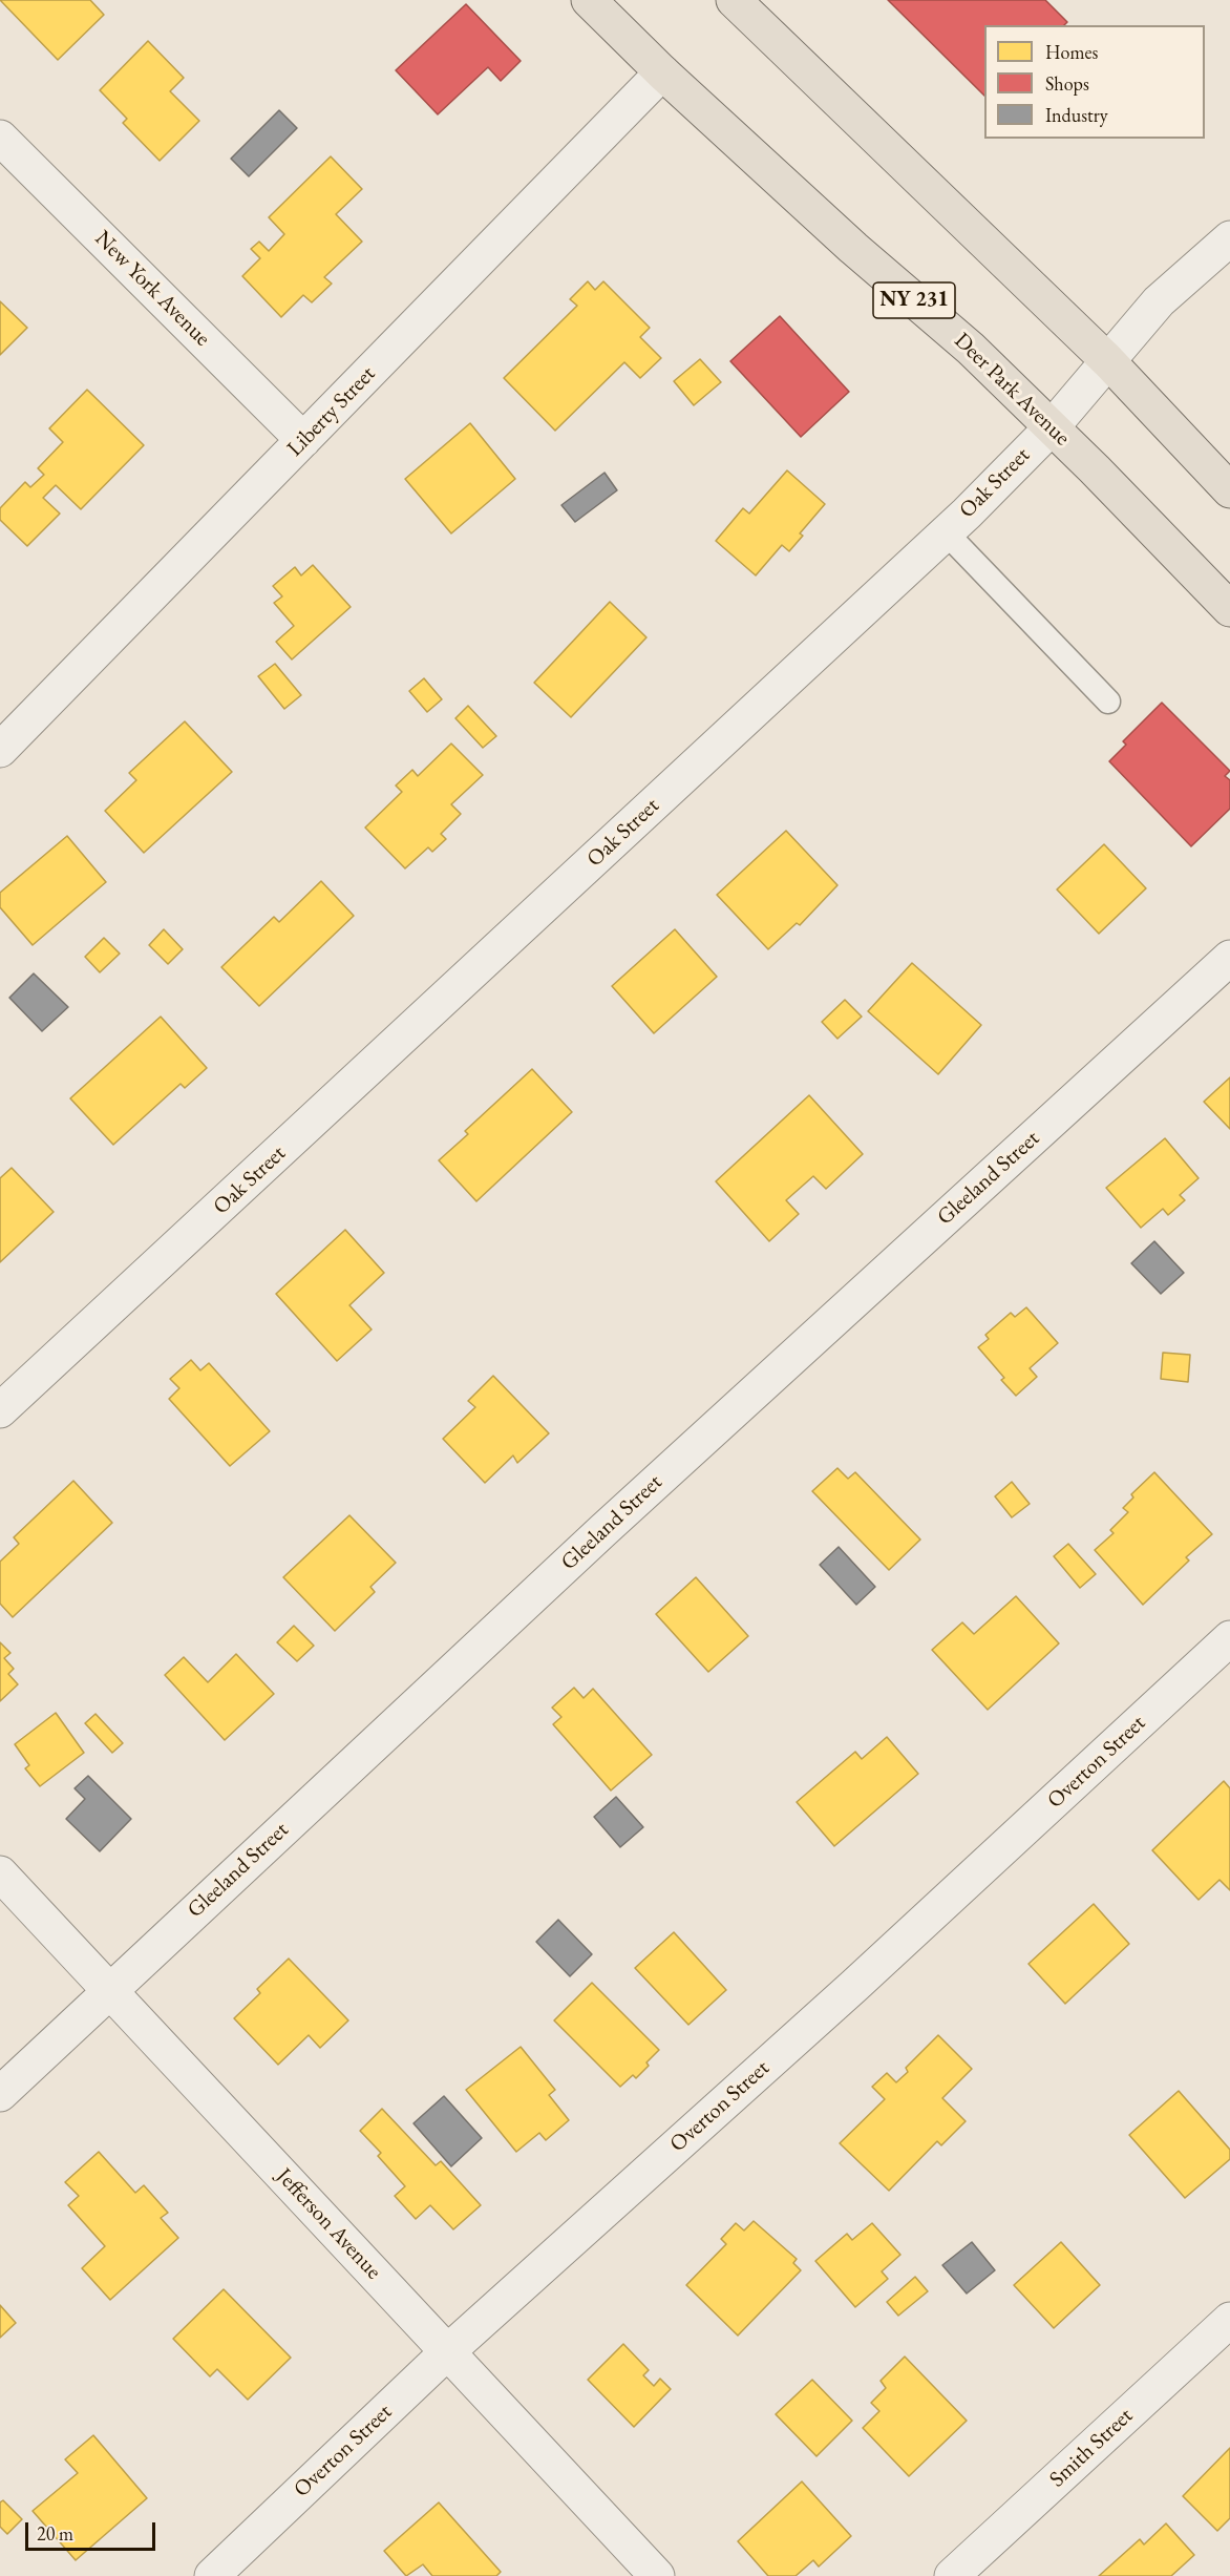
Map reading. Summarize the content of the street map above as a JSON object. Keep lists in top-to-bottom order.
{
  "streets": {
    "main road": ["NY 231", "Deer Park Avenue"],
    "street": [
      "New York Avenue",
      "Liberty Street",
      "Oak Street",
      "Gleeland Street",
      "Overton Street",
      "Jefferson Avenue",
      "Smith Street"
    ]
  },
  "crossings": [
    ["New York Avenue", "Liberty Street"],
    ["Deer Park Avenue", "Liberty Street"],
    ["Deer Park Avenue", "Oak Street"],
    ["Gleeland Street", "Jefferson Avenue"],
    ["Overton Street", "Jefferson Avenue"]
  ],
  "legend": ["Homes", "Shops", "Industry"],
  "scale_bar": "20 m"
}
